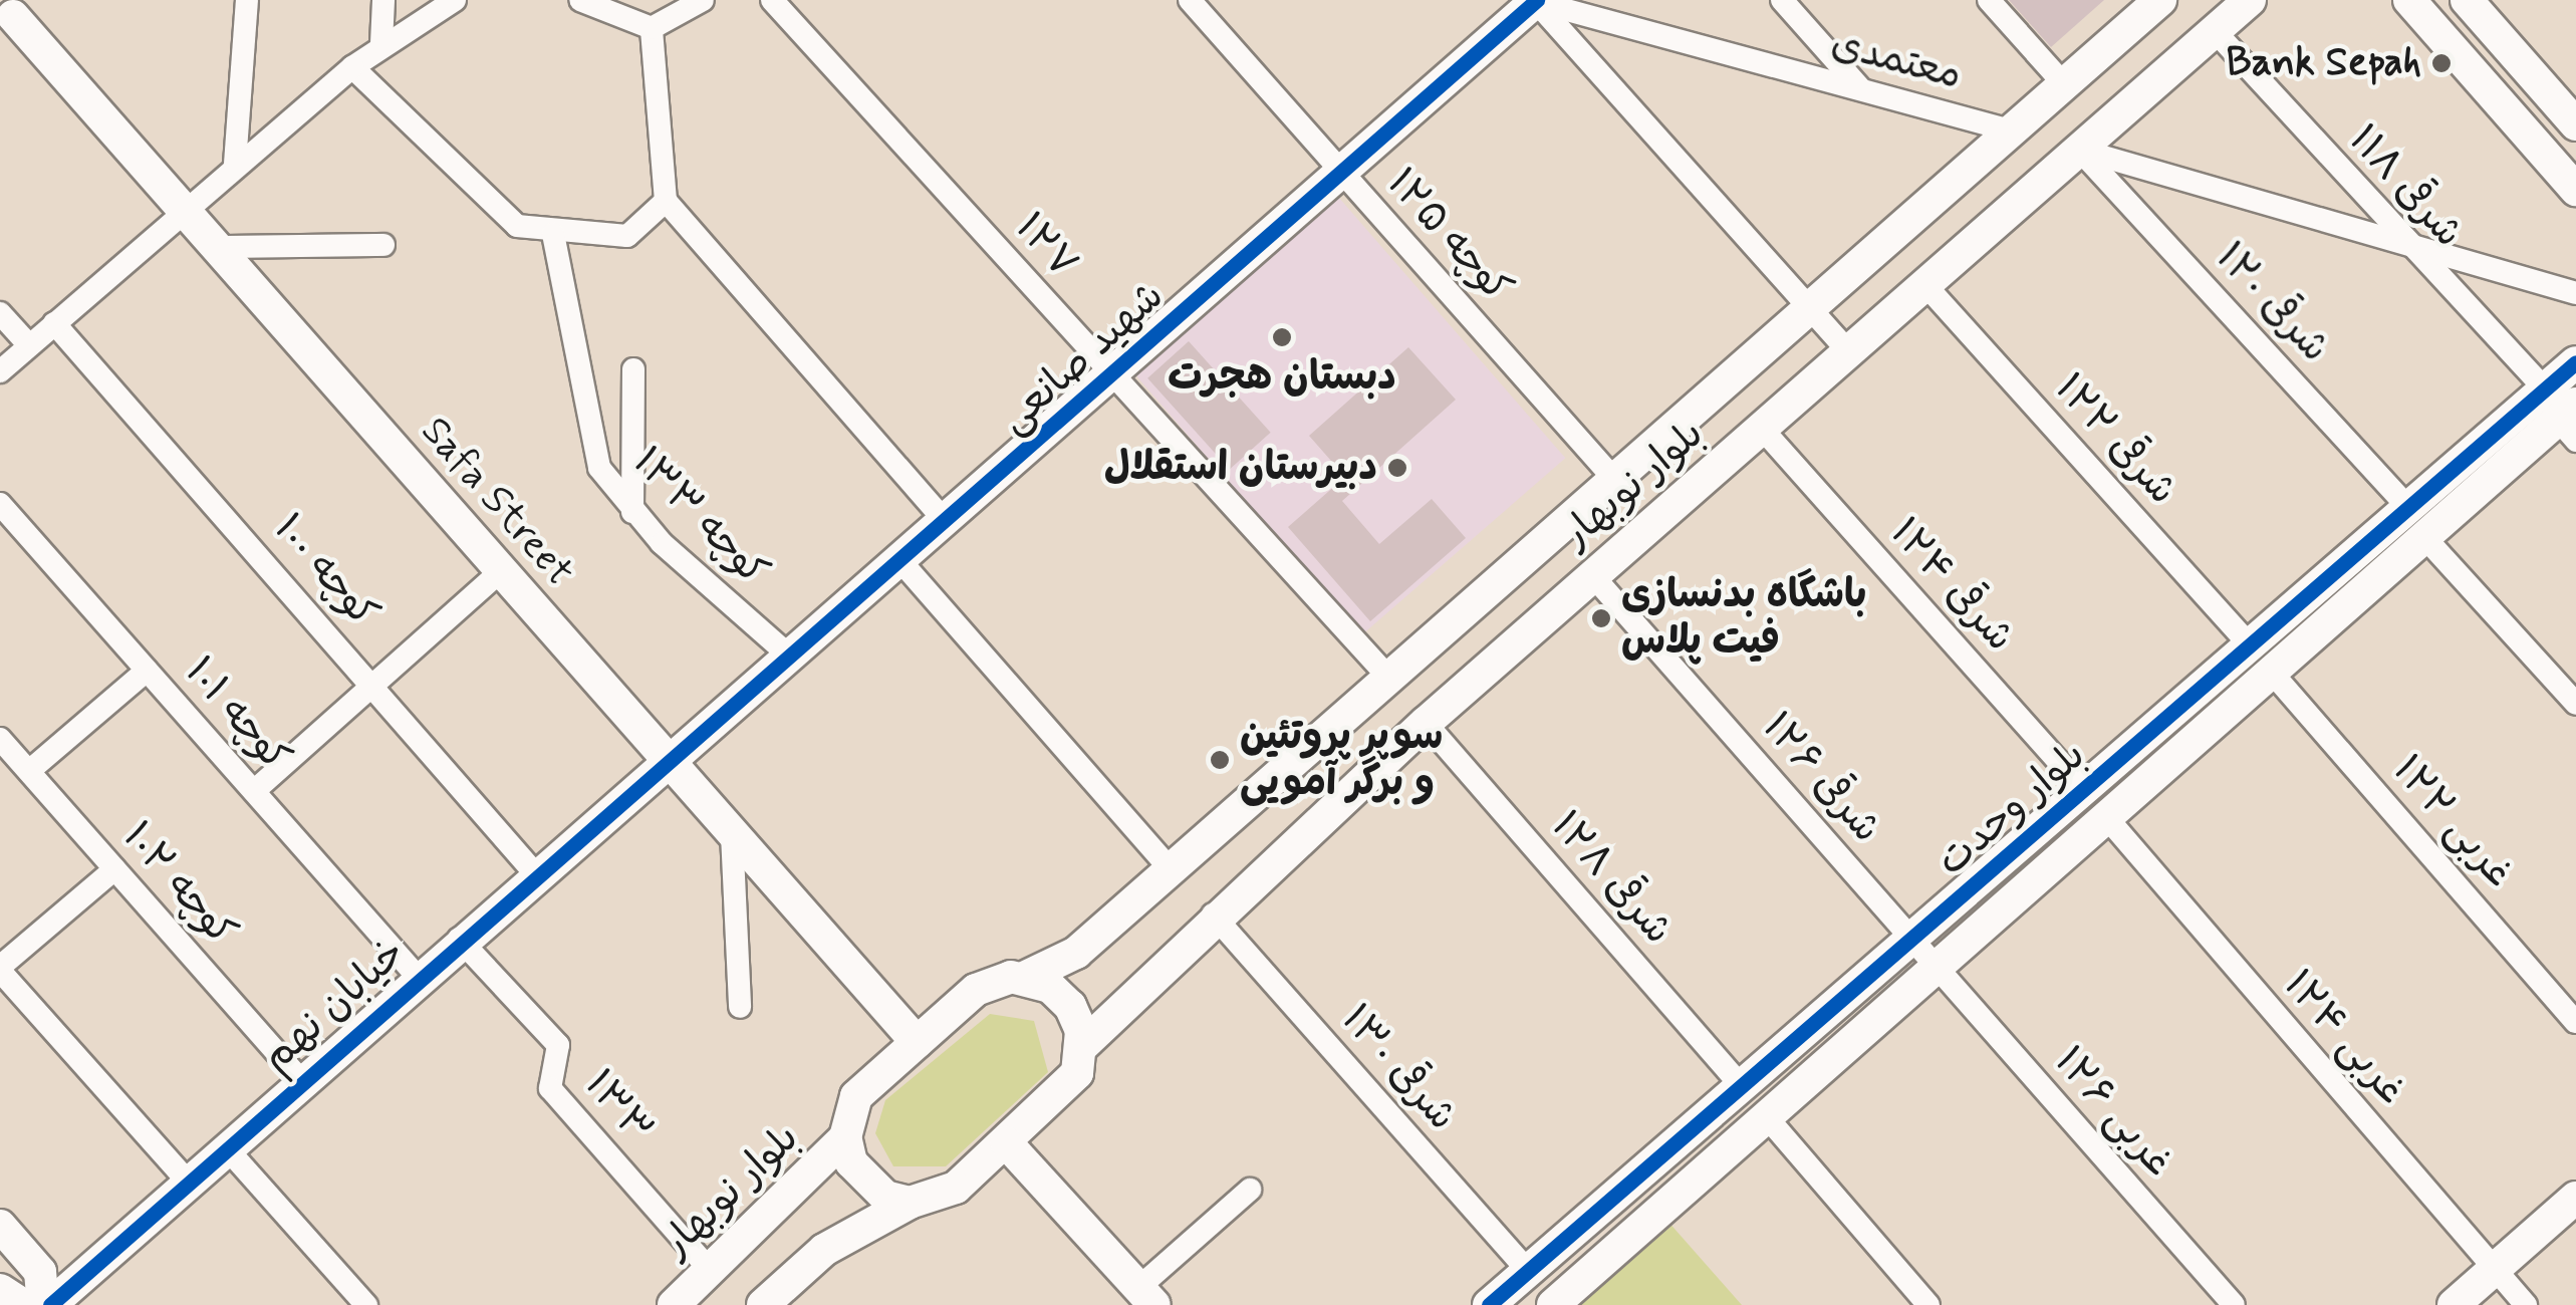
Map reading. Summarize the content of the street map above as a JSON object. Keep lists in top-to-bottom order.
{
  "streets": {
    "street": [
      "معتمدی",
      "۱۱۸ شرقی",
      "کوچه ۱۲۵",
      "۱۲۷",
      "۱۲۰ شرقی",
      "شهید صانعی",
      "۱۲۲ شرقی",
      "بلوار نوبهار",
      "Safa Street",
      "کوچه ۱۳۳",
      "کوچه ۱۰۰",
      "۱۲۴ شرقی",
      "کوچه ۱۰۱",
      "۱۲۶ شرقی",
      "بلوار وحدت",
      "۱۲۲ غربی",
      "۱۲۸ شرقی",
      "کوچه ۱۰۲",
      "خیابان نهم",
      "۱۲۴ غربی",
      "۱۳۰ شرقی",
      "۱۳۳",
      "۱۲۶ غربی"
    ]
  },
  "crossings": [
    ["معتمدی", "شهید صانعی"],
    ["معتمدی", "بلوار نوبهار"],
    ["۱۱۸ شرقی", "بلوار نوبهار"],
    ["۱۱۸ شرقی", "بلوار وحدت"],
    ["کوچه ۱۲۵", "شهید صانعی"],
    ["کوچه ۱۲۵", "بلوار نوبهار"],
    ["۱۲۷", "شهید صانعی"],
    ["۱۲۷", "بلوار نوبهار"],
    ["۱۲۰ شرقی", "بلوار نوبهار"],
    ["۱۲۰ شرقی", "بلوار وحدت"],
    ["شهید صانعی", "Safa Street"],
    ["شهید صانعی", "کوچه ۱۳۳"],
    ["شهید صانعی", "خیابان نهم"],
    ["۱۲۲ شرقی", "بلوار نوبهار"],
    ["۱۲۲ شرقی", "بلوار وحدت"],
    ["بلوار نوبهار", "Safa Street"],
    ["بلوار نوبهار", "۱۲۴ شرقی"],
    ["بلوار نوبهار", "۱۲۶ شرقی"],
    ["بلوار نوبهار", "۱۲۸ شرقی"],
    ["بلوار نوبهار", "۱۳۰ شرقی"],
    ["بلوار نوبهار", "۱۳۳"],
    ["Safa Street", "خیابان نهم"],
    ["کوچه ۱۰۰", "خیابان نهم"],
    ["۱۲۴ شرقی", "بلوار وحدت"],
    ["کوچه ۱۰۱", "خیابان نهم"],
    ["۱۲۶ شرقی", "بلوار وحدت"],
    ["۱۲۶ شرقی", "۱۲۶ غربی"],
    ["بلوار وحدت", "۱۲۲ غربی"],
    ["بلوار وحدت", "۱۲۸ شرقی"],
    ["بلوار وحدت", "۱۲۴ غربی"],
    ["بلوار وحدت", "۱۳۰ شرقی"],
    ["بلوار وحدت", "۱۲۶ غربی"],
    ["کوچه ۱۰۲", "خیابان نهم"],
    ["خیابان نهم", "۱۳۳"]
  ],
  "places": [
    "Bank Sepah",
    "دبستان هجرت",
    "دبیرستان استقلال",
    "باشگاه بدنسازی فیت پلاس",
    "سوپر پروتئین و برگر آمویی"
  ]
}
